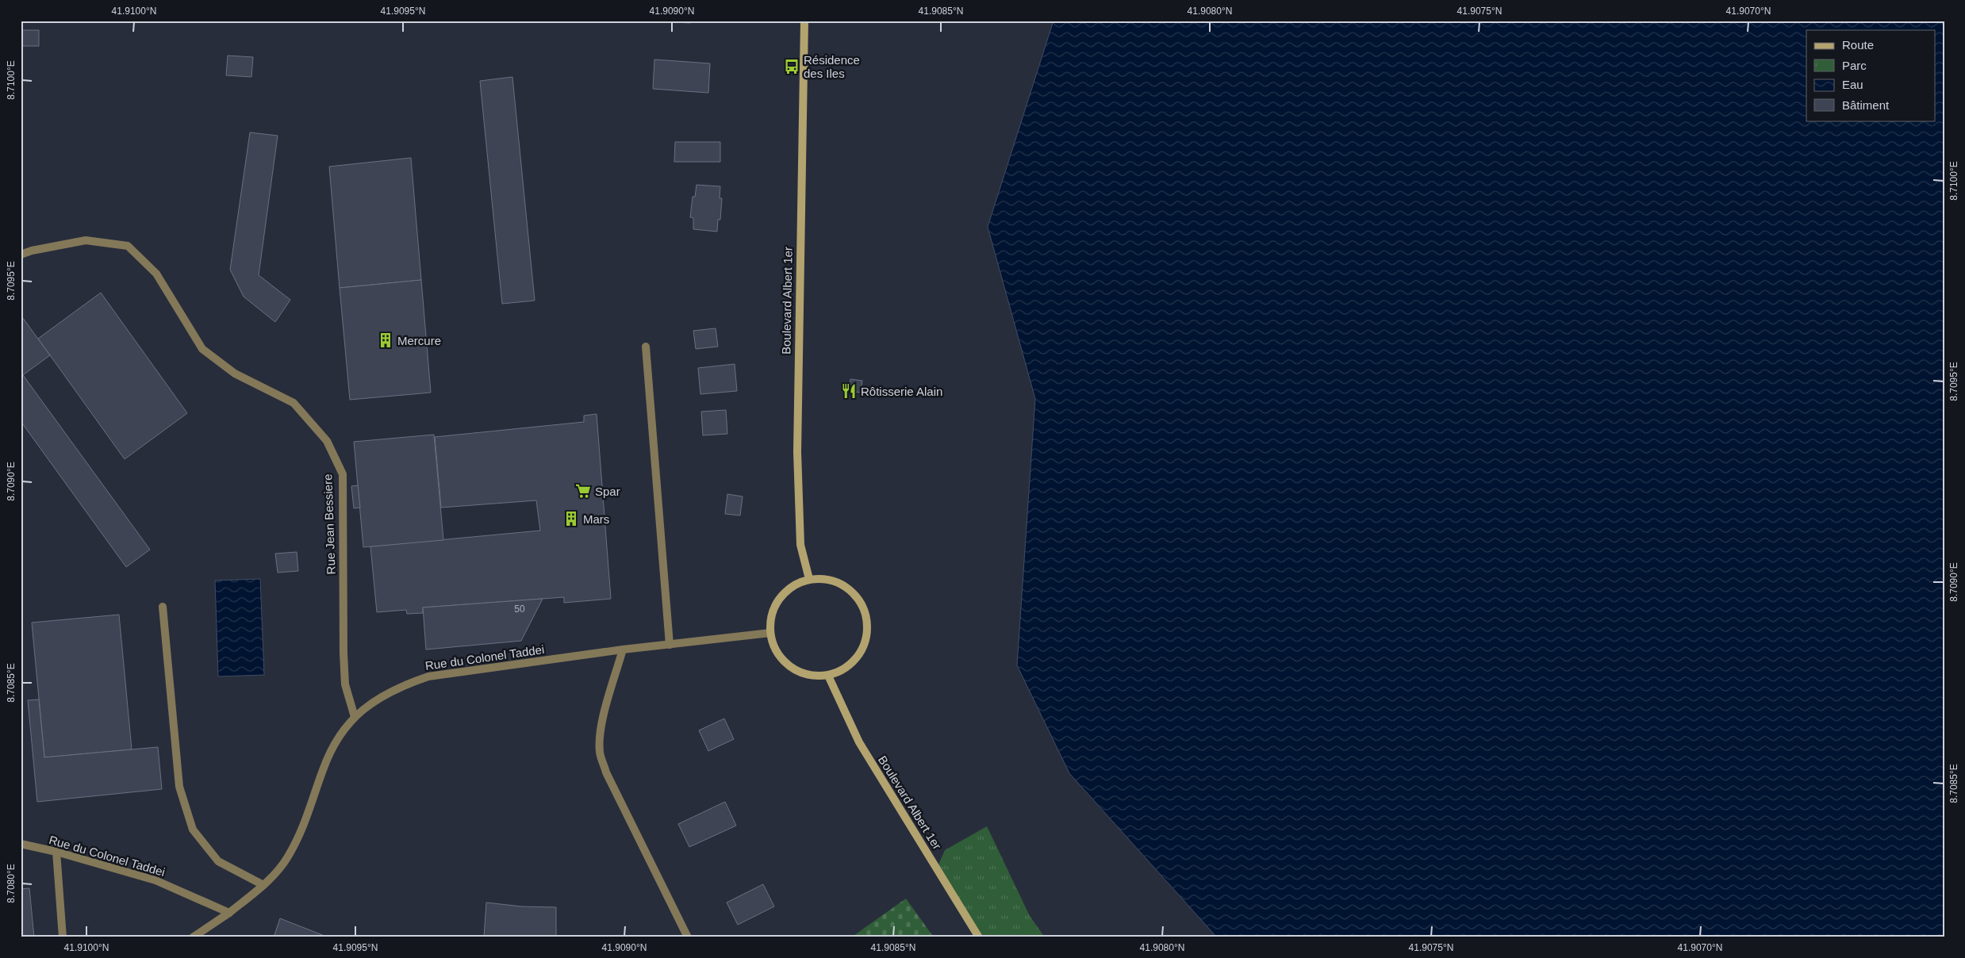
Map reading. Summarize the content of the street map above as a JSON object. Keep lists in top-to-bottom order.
{
  "streets": {
    "main road": ["Boulevard Albert 1er"],
    "street": ["Rue Jean Bessiere", "Rue du Colonel Taddei"]
  },
  "crossings": [
    ["Boulevard Albert 1er", "Rue du Colonel Taddei"],
    ["Rue Jean Bessiere", "Rue du Colonel Taddei"]
  ],
  "places": {
    "bus stop": ["Résidence des Iles"],
    "building": ["Mercure", "Mars"],
    "restaurant": ["Rôtisserie Alain"],
    "supermarket": ["Spar"]
  },
  "house_numbers": ["50"],
  "legend": [
    "Route",
    "Parc",
    "Eau",
    "Bâtiment"
  ],
  "coordinates": [
    "41.9100°N",
    "41.9095°N",
    "41.9090°N",
    "41.9085°N",
    "41.9080°N",
    "41.9075°N",
    "41.9070°N",
    "8.7100°E",
    "8.7095°E",
    "8.7090°E",
    "8.7085°E",
    "8.7080°E"
  ]
}
